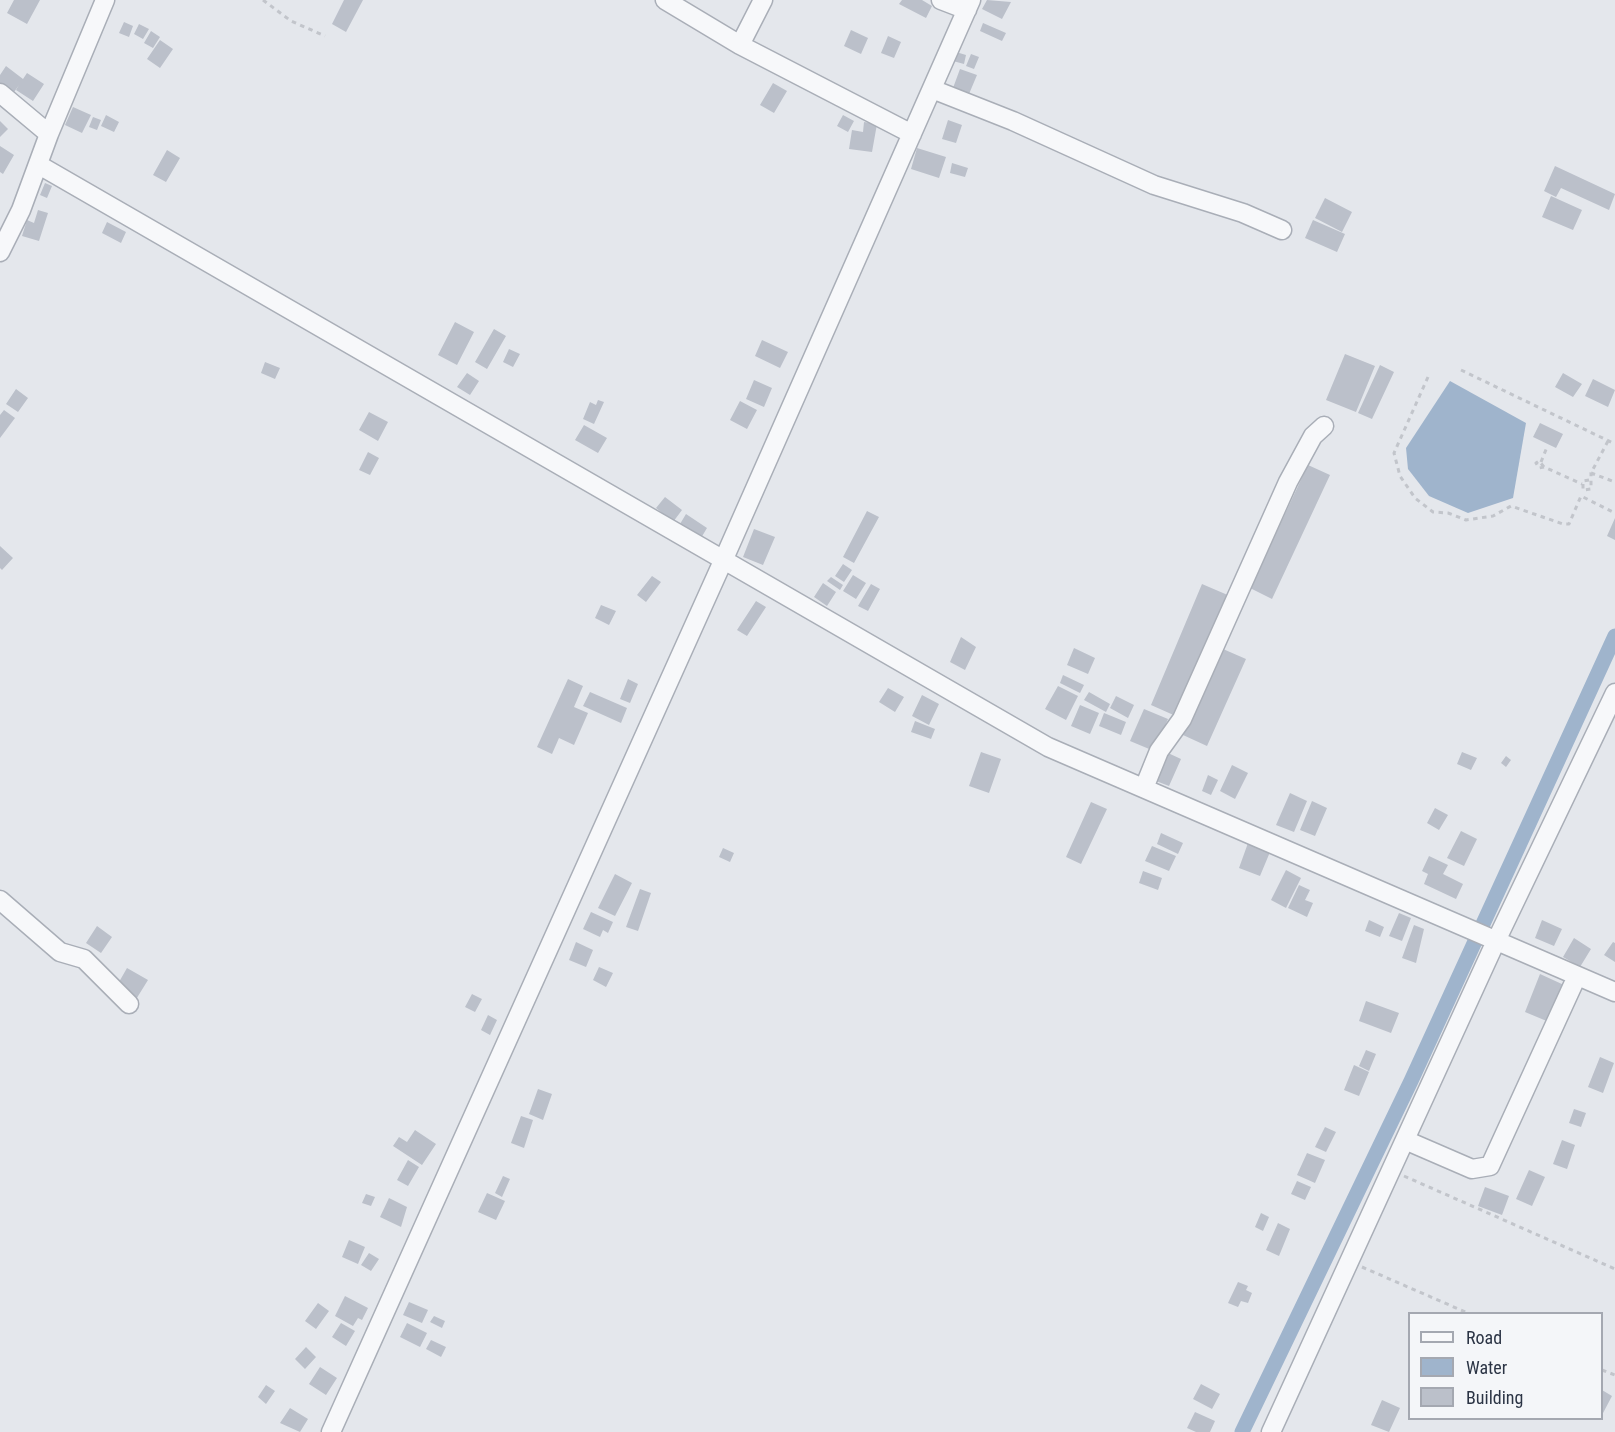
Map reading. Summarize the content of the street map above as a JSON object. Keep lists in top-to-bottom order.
{
  "legend": ["Road", "Water", "Building"]
}
